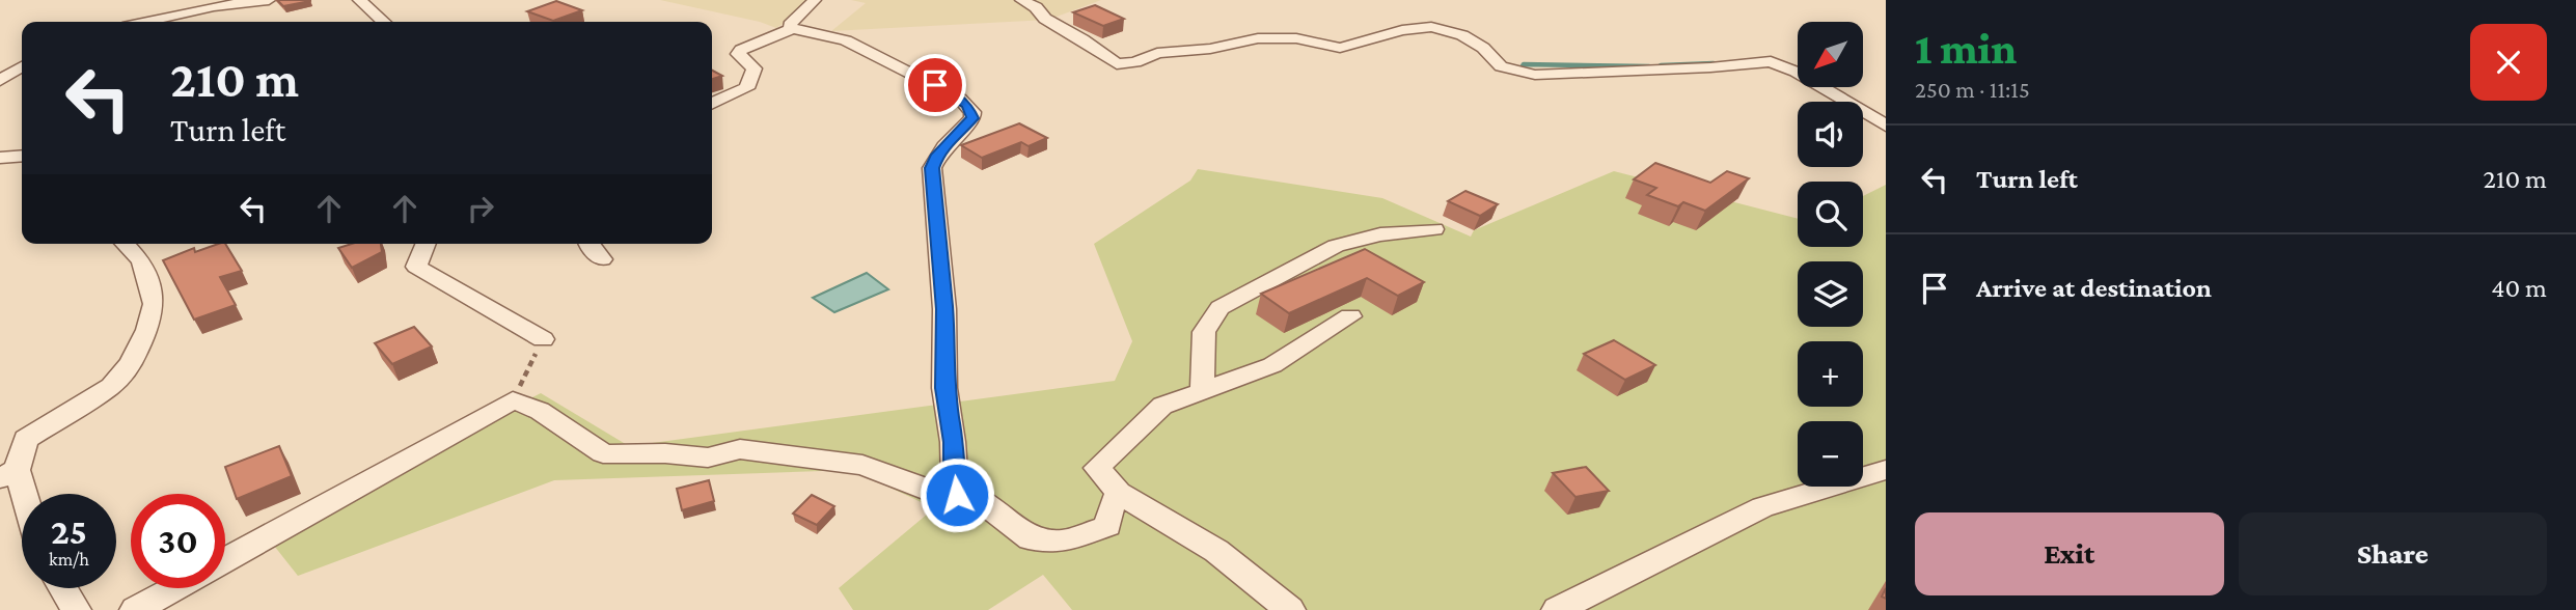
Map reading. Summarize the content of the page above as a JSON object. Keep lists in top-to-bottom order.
{
  "north": "bottom left",
  "page": {
    "heading": ["1 min", "250 m · 11:15"],
    "map_buttons": ["+", "−"],
    "turn": ["210 m", "Turn left"],
    "list": [
      {
        "name": "Turn left",
        "value": "210 m"
      },
      {
        "name": "Arrive at destination",
        "value": "40 m"
      }
    ],
    "speed": "25 km/h",
    "limit": "30",
    "buttons": ["Exit", "Share"]
  }
}
